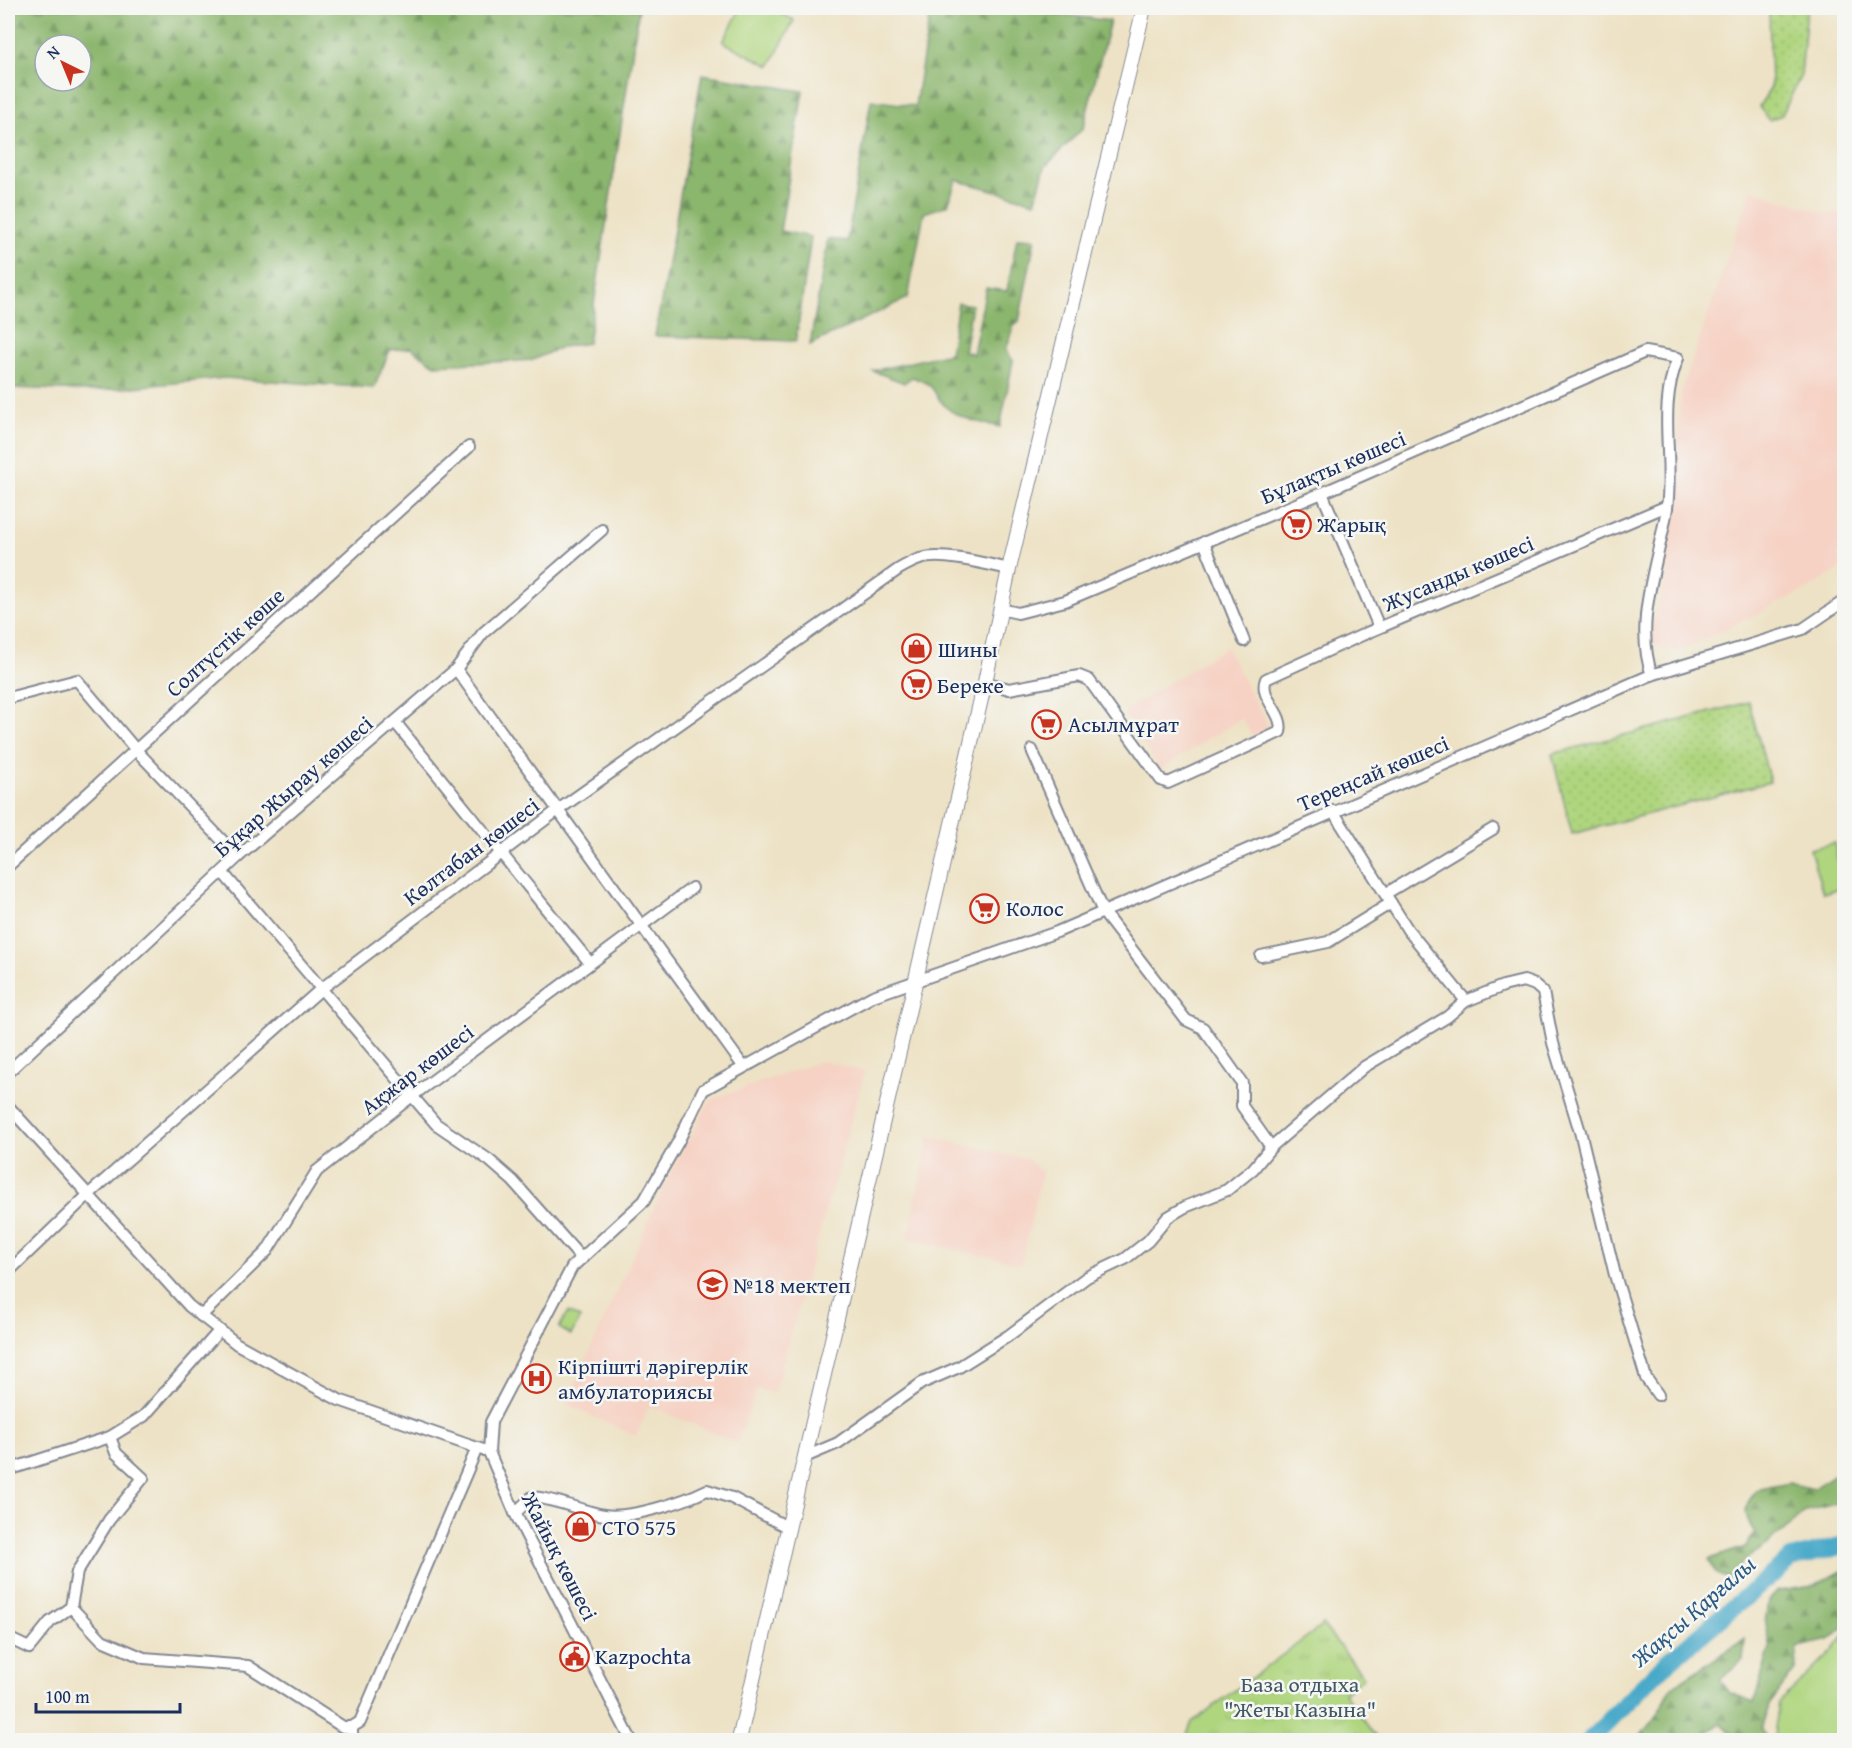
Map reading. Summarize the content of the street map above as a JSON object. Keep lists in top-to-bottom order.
{
  "streets": {
    "street": [
      "Бұлақты көшесі",
      "Жусанды көшесі",
      "Солтүстік көше",
      "Тереңсай көшесі",
      "Бұқар Жырау көшесі",
      "Көлтабан көшесі",
      "Ақжар көшесі",
      "Жайық көшесі"
    ]
  },
  "crossings": [
    ["Бұлақты көшесі", "Жусанды көшесі"],
    ["Тереңсай көшесі", "Жайық көшесі"]
  ],
  "water": ["Жақсы Қарғалы"],
  "parks": ["База отдыха \"Жеты Казына\""],
  "places": {
    "supermarket": [
      "Жарық",
      "Береке",
      "Асылмұрат",
      "Колос"
    ],
    "shop": ["Шины", "СТО 575"],
    "school or university": ["№18 мектеп"],
    "hospital": ["Кірпішті дәрігерлік амбулаториясы"],
    "public building": ["Kazpochta"]
  },
  "scale_bar": "100 m",
  "north": "top left"
}
